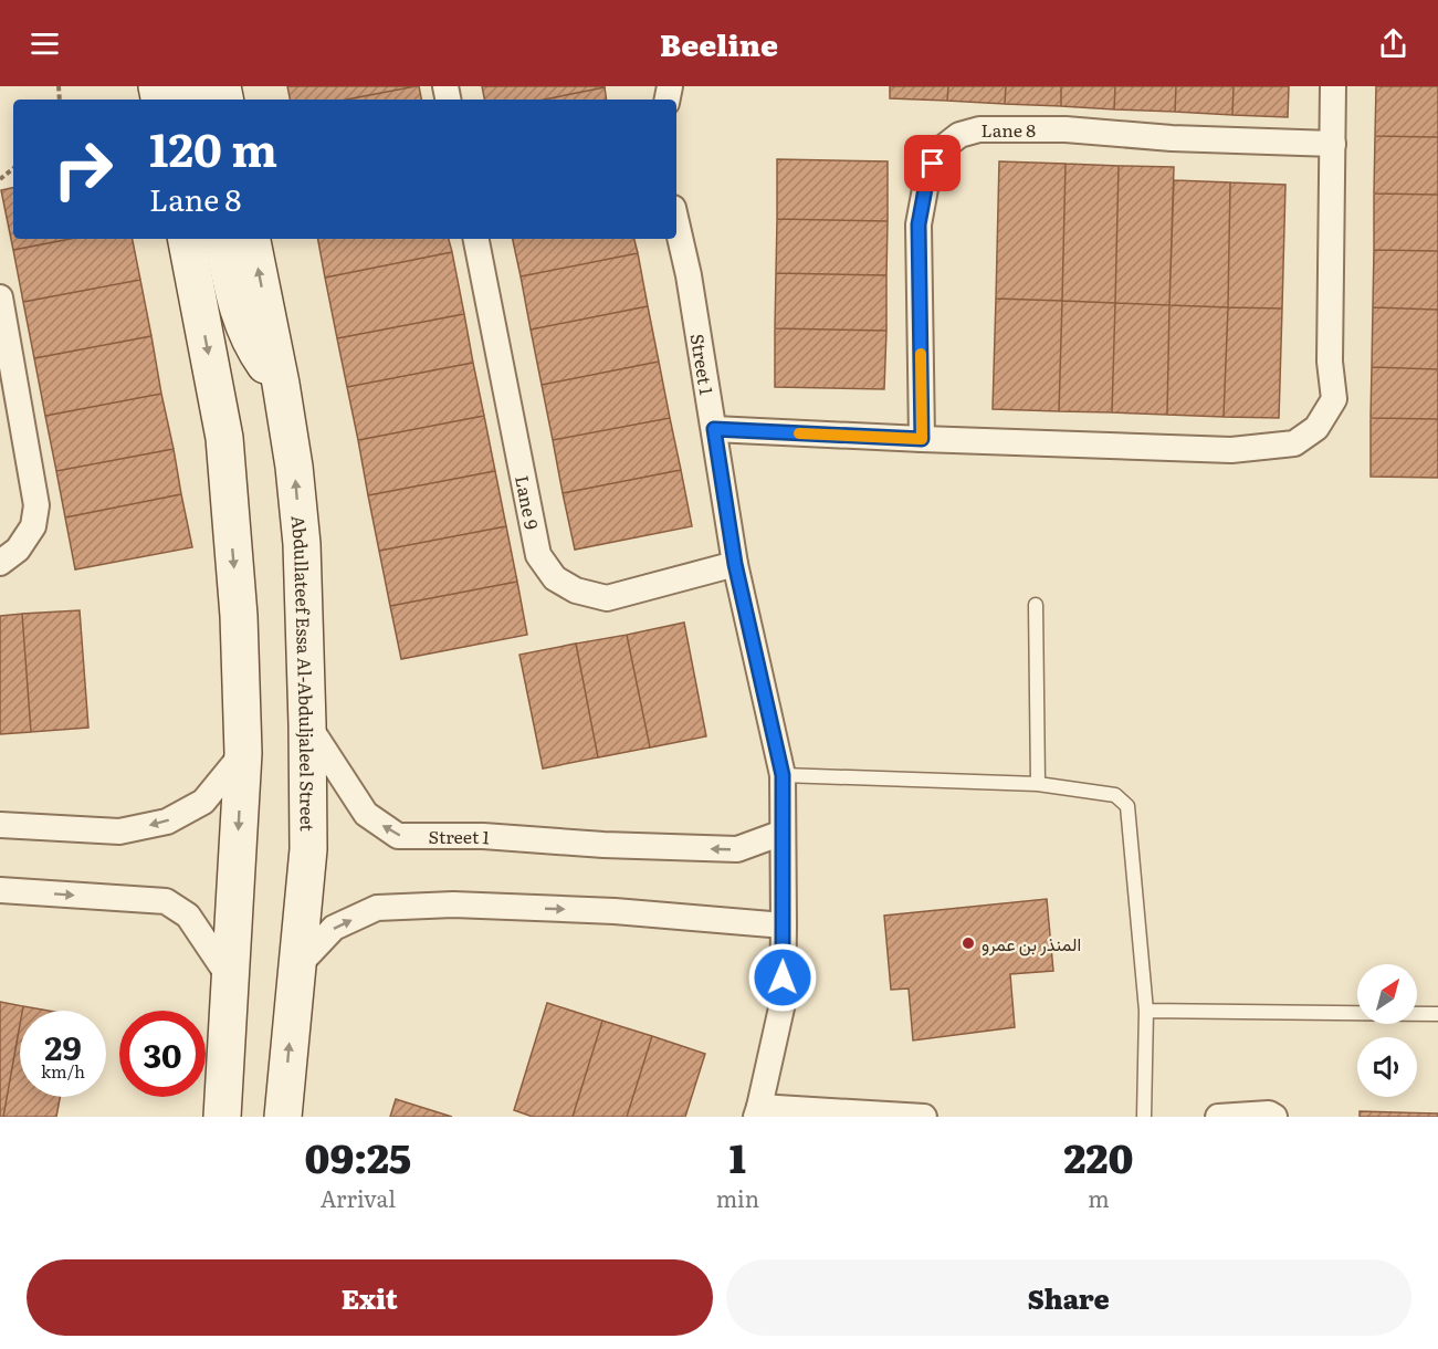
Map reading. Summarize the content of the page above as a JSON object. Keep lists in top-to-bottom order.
{
  "streets": {
    "main road": ["Abdullateef Essa Al-Abduljaleel Street"],
    "street": ["Lane 8", "Street 1", "Lane 9"]
  },
  "crossings": [
    ["Street 1", "Lane 9"],
    ["Street 1", "Abdullateef Essa Al-Abduljaleel Street"]
  ],
  "places": ["المنذر بن عمرو"],
  "north": "top right",
  "page": {
    "header": "Beeline",
    "turn": ["120 m", "Lane 8"],
    "speed": "29 km/h",
    "limit": "30",
    "eta": [
      "09:25",
      "Arrival",
      "1",
      "min",
      "220",
      "m"
    ],
    "buttons": ["Exit", "Share"]
  }
}
